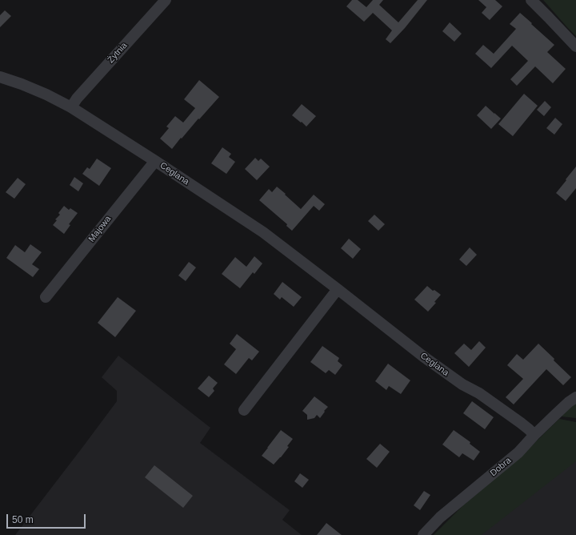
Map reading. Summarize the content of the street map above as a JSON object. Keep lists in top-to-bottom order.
{
  "streets": {
    "street": [
      "Żytnia",
      "Ceglana",
      "Majowa",
      "Dobra"
    ]
  },
  "crossings": [
    ["Żytnia", "Ceglana"],
    ["Ceglana", "Majowa"],
    ["Ceglana", "Dobra"]
  ],
  "scale_bar": "50 m"
}
